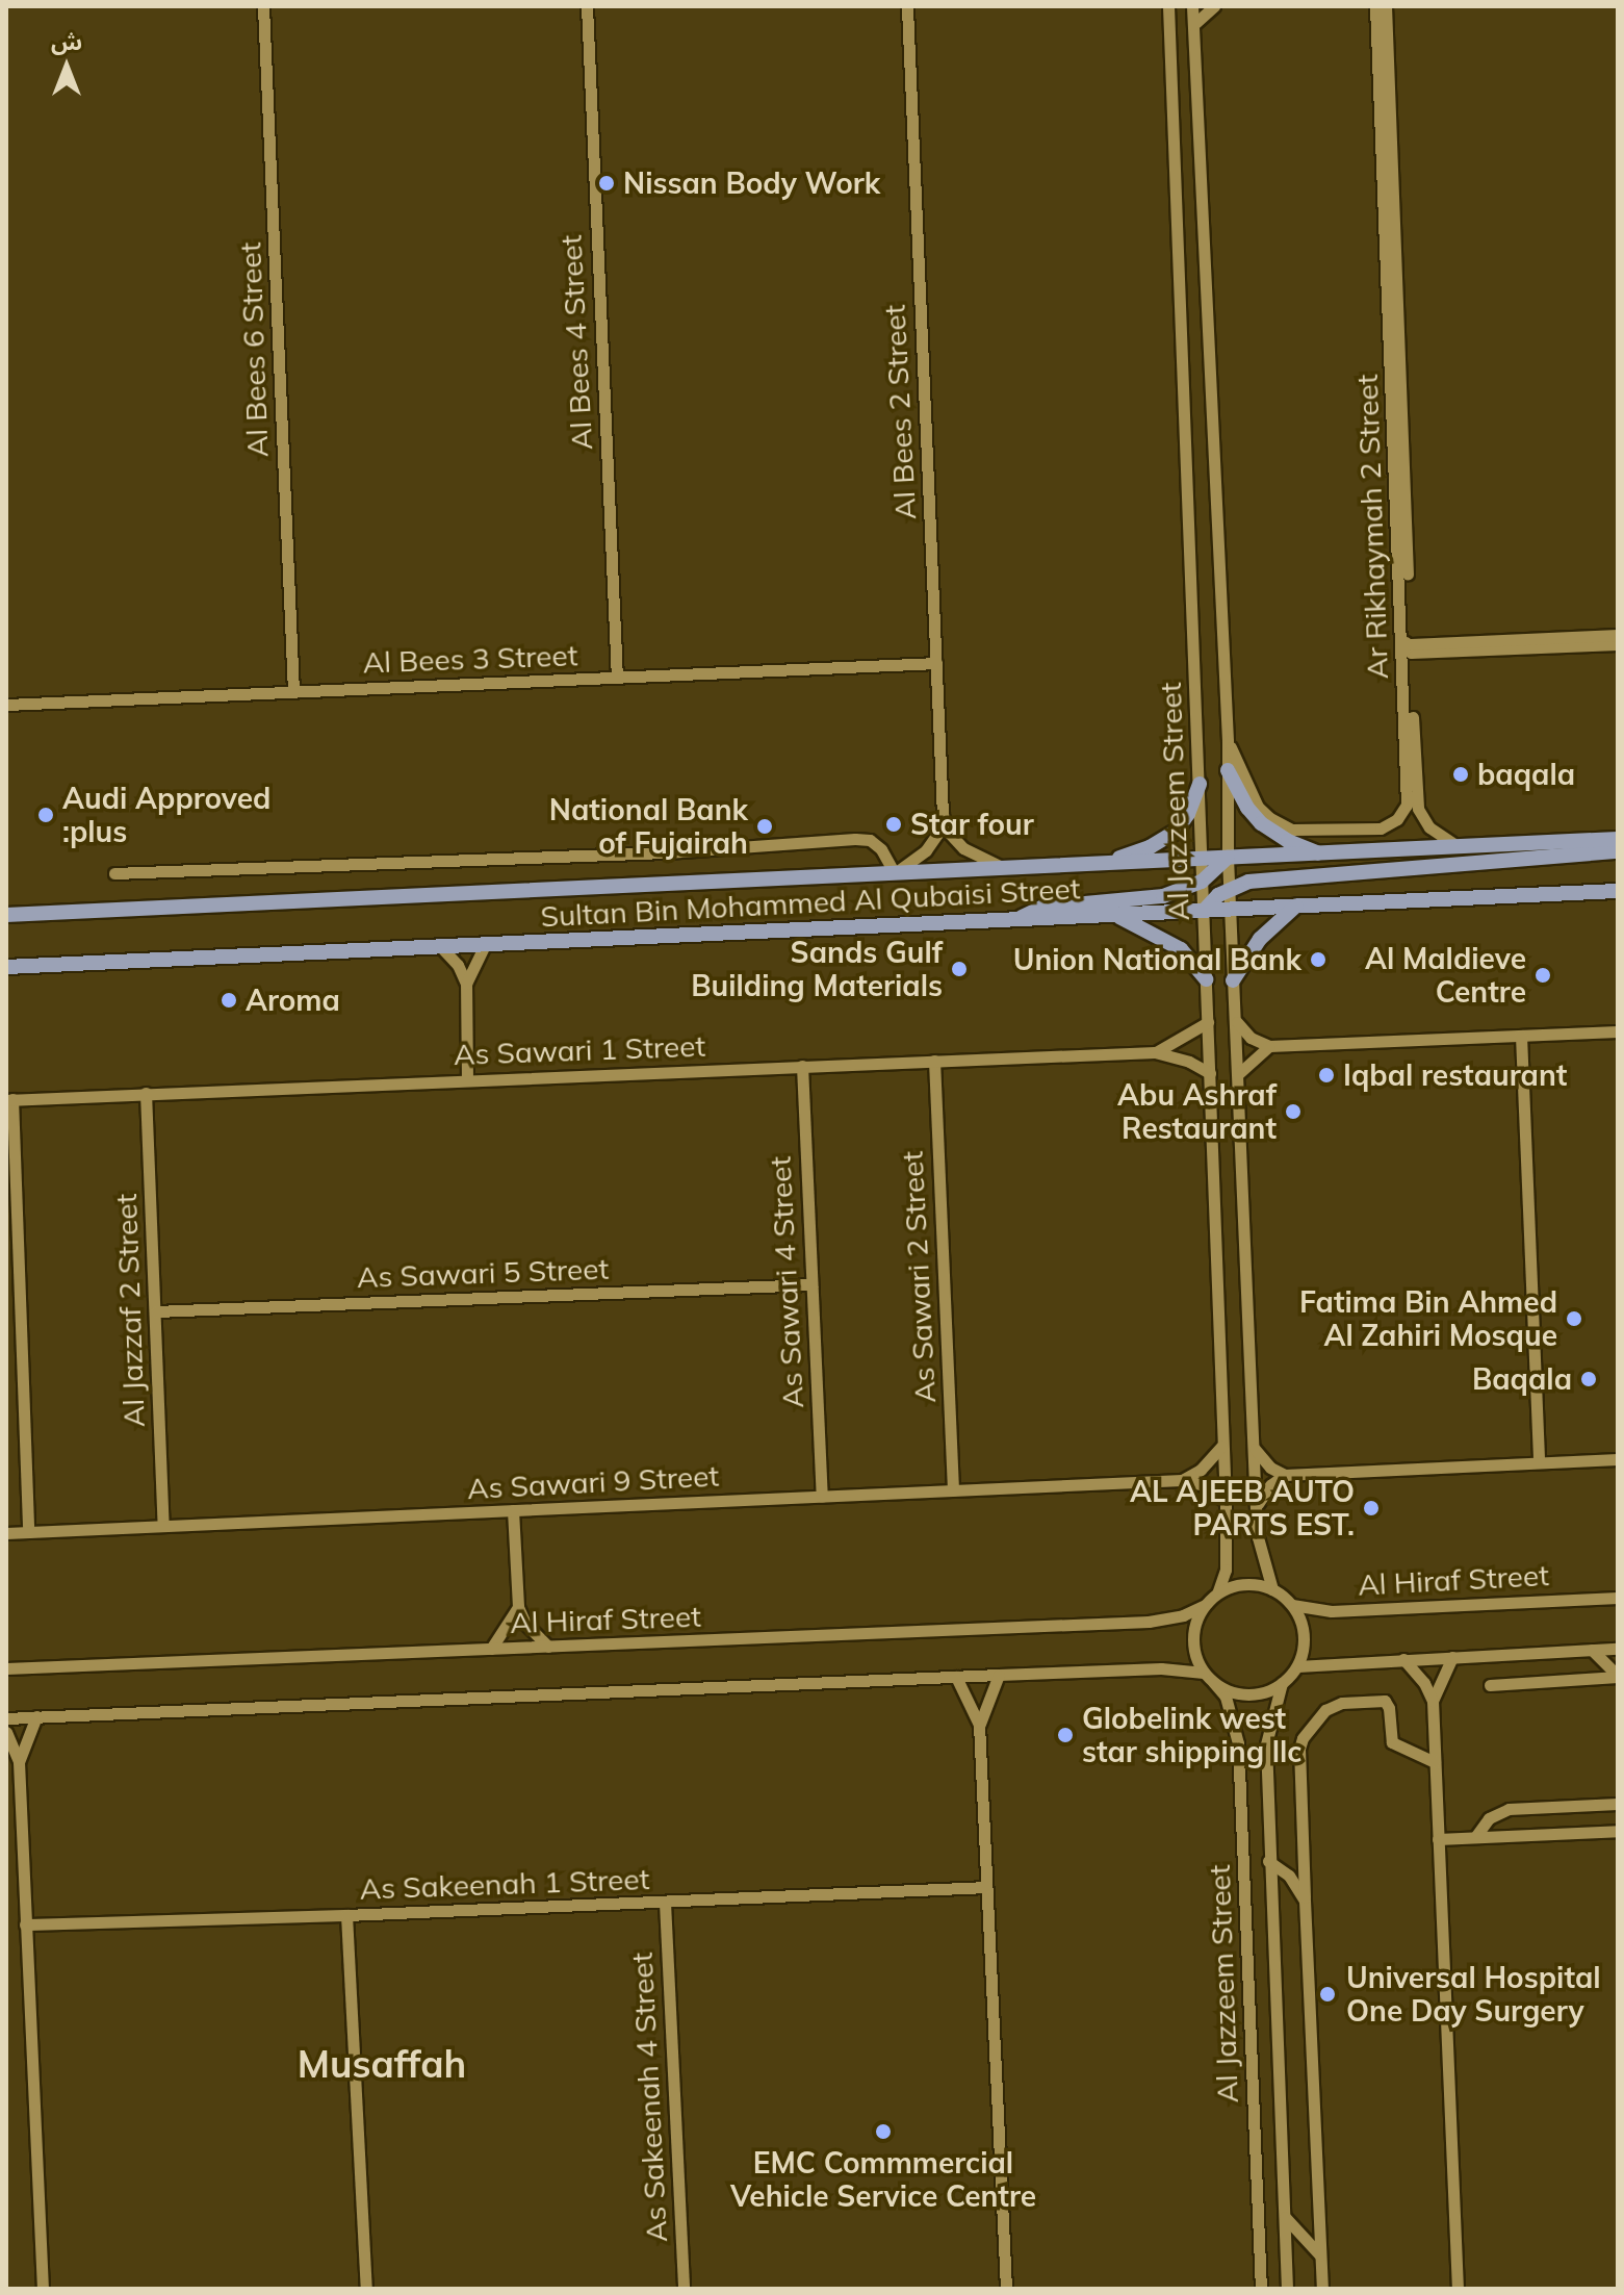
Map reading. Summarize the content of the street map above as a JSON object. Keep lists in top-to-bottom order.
{
  "streets": {
    "main road": ["Sultan Bin Mohammed Al Qubaisi Street"],
    "street": [
      "Al Bees 4 Street",
      "Al Bees 6 Street",
      "Al Bees 2 Street",
      "Ar Rikhaymah 2 Street",
      "Al Bees 3 Street",
      "Al Jazzeem Street",
      "As Sawari 1 Street",
      "As Sawari 5 Street",
      "As Sawari 2 Street",
      "As Sawari 4 Street",
      "Al Jazzaf 2 Street",
      "As Sawari 9 Street",
      "Al Hiraf Street",
      "As Sakeenah 1 Street",
      "As Sakeenah 4 Street"
    ]
  },
  "crossings": [
    ["Al Bees 4 Street", "Al Bees 3 Street"],
    ["Al Bees 6 Street", "Al Bees 3 Street"],
    ["Al Bees 2 Street", "Al Bees 3 Street"],
    ["Ar Rikhaymah 2 Street", "Al Jazzeem Street"],
    ["Ar Rikhaymah 2 Street", "Sultan Bin Mohammed Al Qubaisi Street"],
    ["Al Jazzeem Street", "Sultan Bin Mohammed Al Qubaisi Street"],
    ["Al Jazzeem Street", "As Sawari 1 Street"],
    ["Al Jazzeem Street", "As Sawari 9 Street"],
    ["Al Jazzeem Street", "Al Hiraf Street"],
    ["As Sawari 1 Street", "As Sawari 2 Street"],
    ["As Sawari 1 Street", "As Sawari 4 Street"],
    ["As Sawari 1 Street", "Al Jazzaf 2 Street"],
    ["As Sawari 5 Street", "As Sawari 4 Street"],
    ["As Sawari 5 Street", "Al Jazzaf 2 Street"],
    ["As Sawari 2 Street", "As Sawari 9 Street"],
    ["As Sawari 4 Street", "As Sawari 9 Street"],
    ["Al Jazzaf 2 Street", "As Sawari 9 Street"],
    ["As Sakeenah 1 Street", "As Sakeenah 4 Street"]
  ],
  "districts": ["Musaffah"],
  "places": [
    "Nissan Body Work",
    "baqala",
    "Audi Approved :plus",
    "Star four",
    "National Bank of Fujairah",
    "Union National Bank",
    "Sands Gulf Building Materials",
    "Al Maldieve Centre",
    "Aroma",
    "Iqbal restaurant",
    "Abu Ashraf Restaurant",
    "Fatima Bin Ahmed Al Zahiri Mosque",
    "Baqala",
    "AL AJEEB AUTO PARTS EST.",
    "Globelink west star shipping llc",
    "Universal Hospital One Day Surgery",
    "EMC Commmercial Vehicle Service Centre"
  ],
  "north": "top"
}
